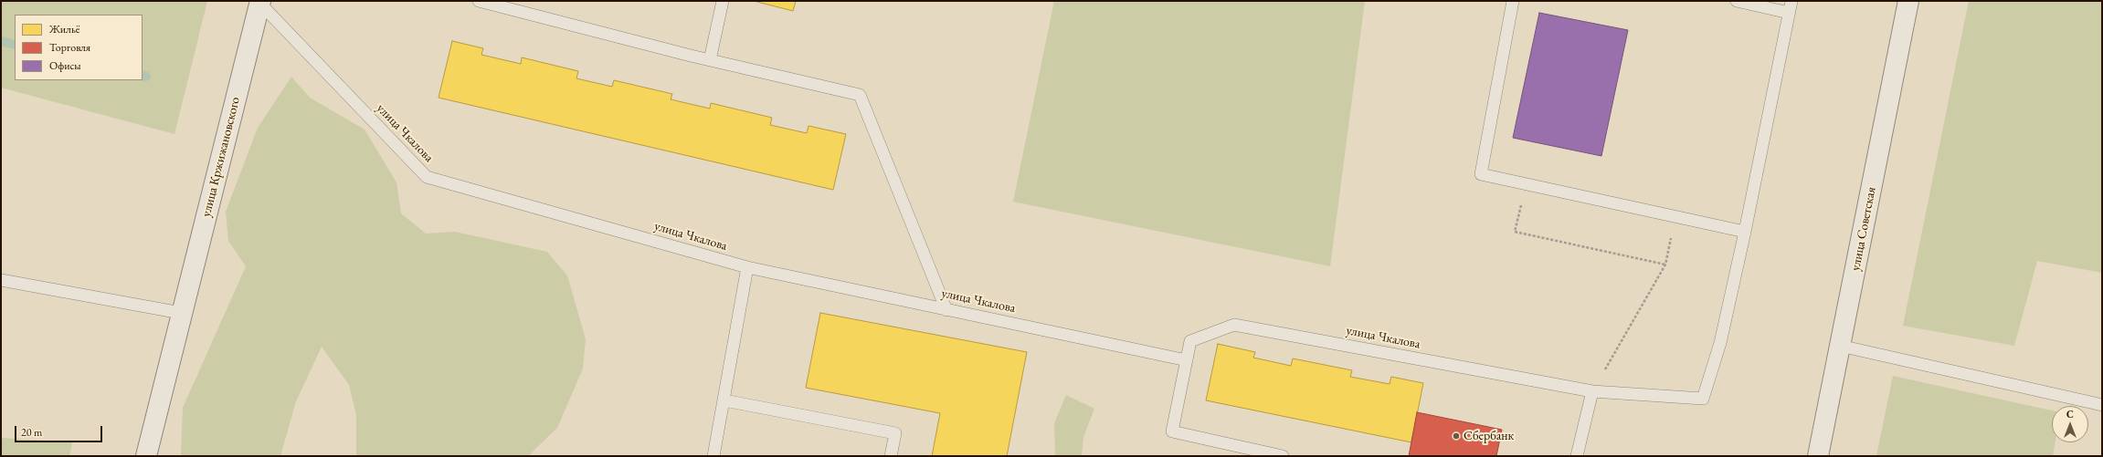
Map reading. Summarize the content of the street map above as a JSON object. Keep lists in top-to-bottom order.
{
  "streets": {
    "street": ["улица Кржижановского", "улица Советская"],
    "lane": ["улица Чкалова"]
  },
  "crossings": [
    ["улица Чкалова", "улица Кржижановского"]
  ],
  "places": ["Сбербанк"],
  "legend": ["Жильё", "Торговля", "Офисы"],
  "scale_bar": "20 m",
  "north": "top"
}
